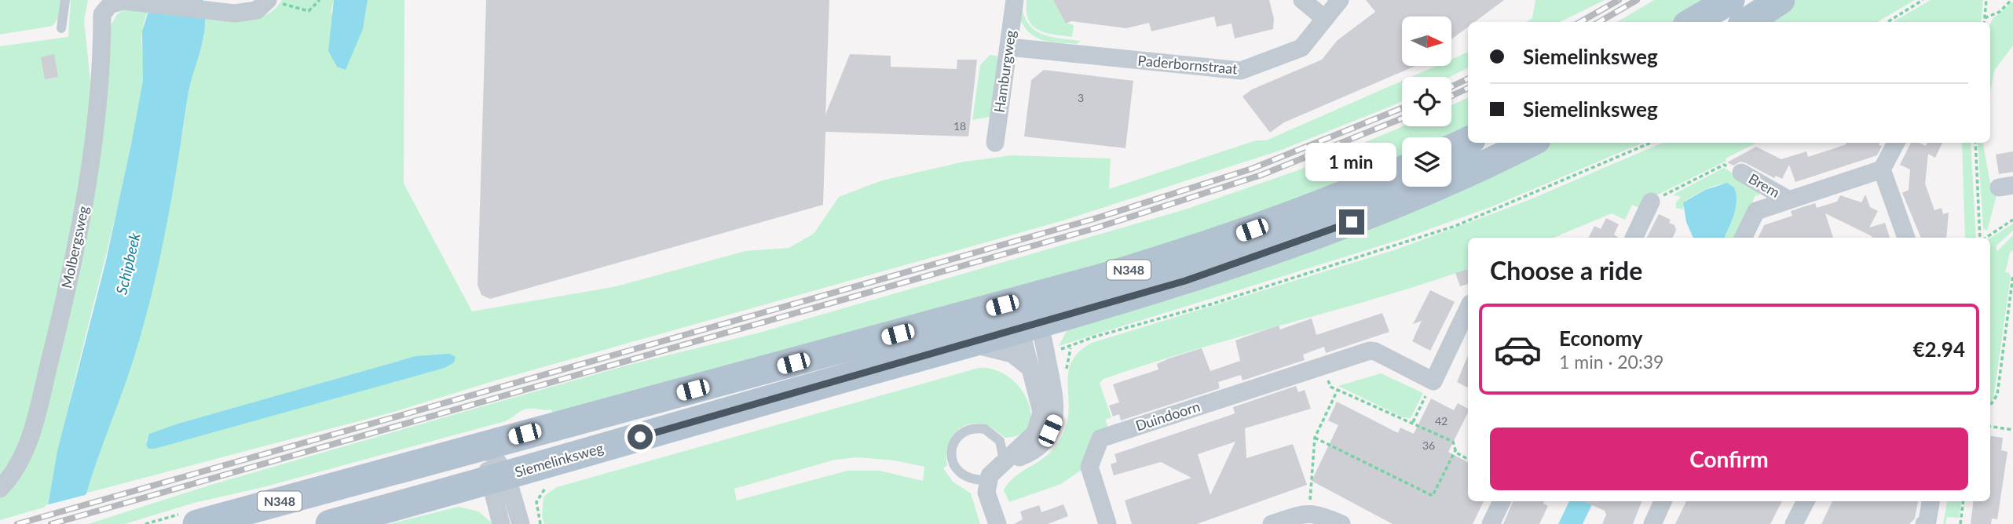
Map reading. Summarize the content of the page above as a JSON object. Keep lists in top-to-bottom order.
{
  "streets": {
    "main road": ["N348", "Siemelinksweg"],
    "street": [
      "Paderbornstraat",
      "Hamburgweg",
      "Brem",
      "Molbergsweg",
      "Duindoorn"
    ]
  },
  "crossings": [
    ["Paderbornstraat", "Hamburgweg"]
  ],
  "water": ["Schipbeek"],
  "house_numbers": [
    "3",
    "18",
    "42",
    "36"
  ],
  "north": "right",
  "page": {
    "banner": ["Siemelinksweg", "Siemelinksweg"],
    "bubble": "1 min",
    "heading": "Choose a ride",
    "list": [
      {
        "name": "Economy",
        "note": "1 min · 20:39",
        "value": "€2.94"
      }
    ],
    "buttons": "Confirm"
  }
}
